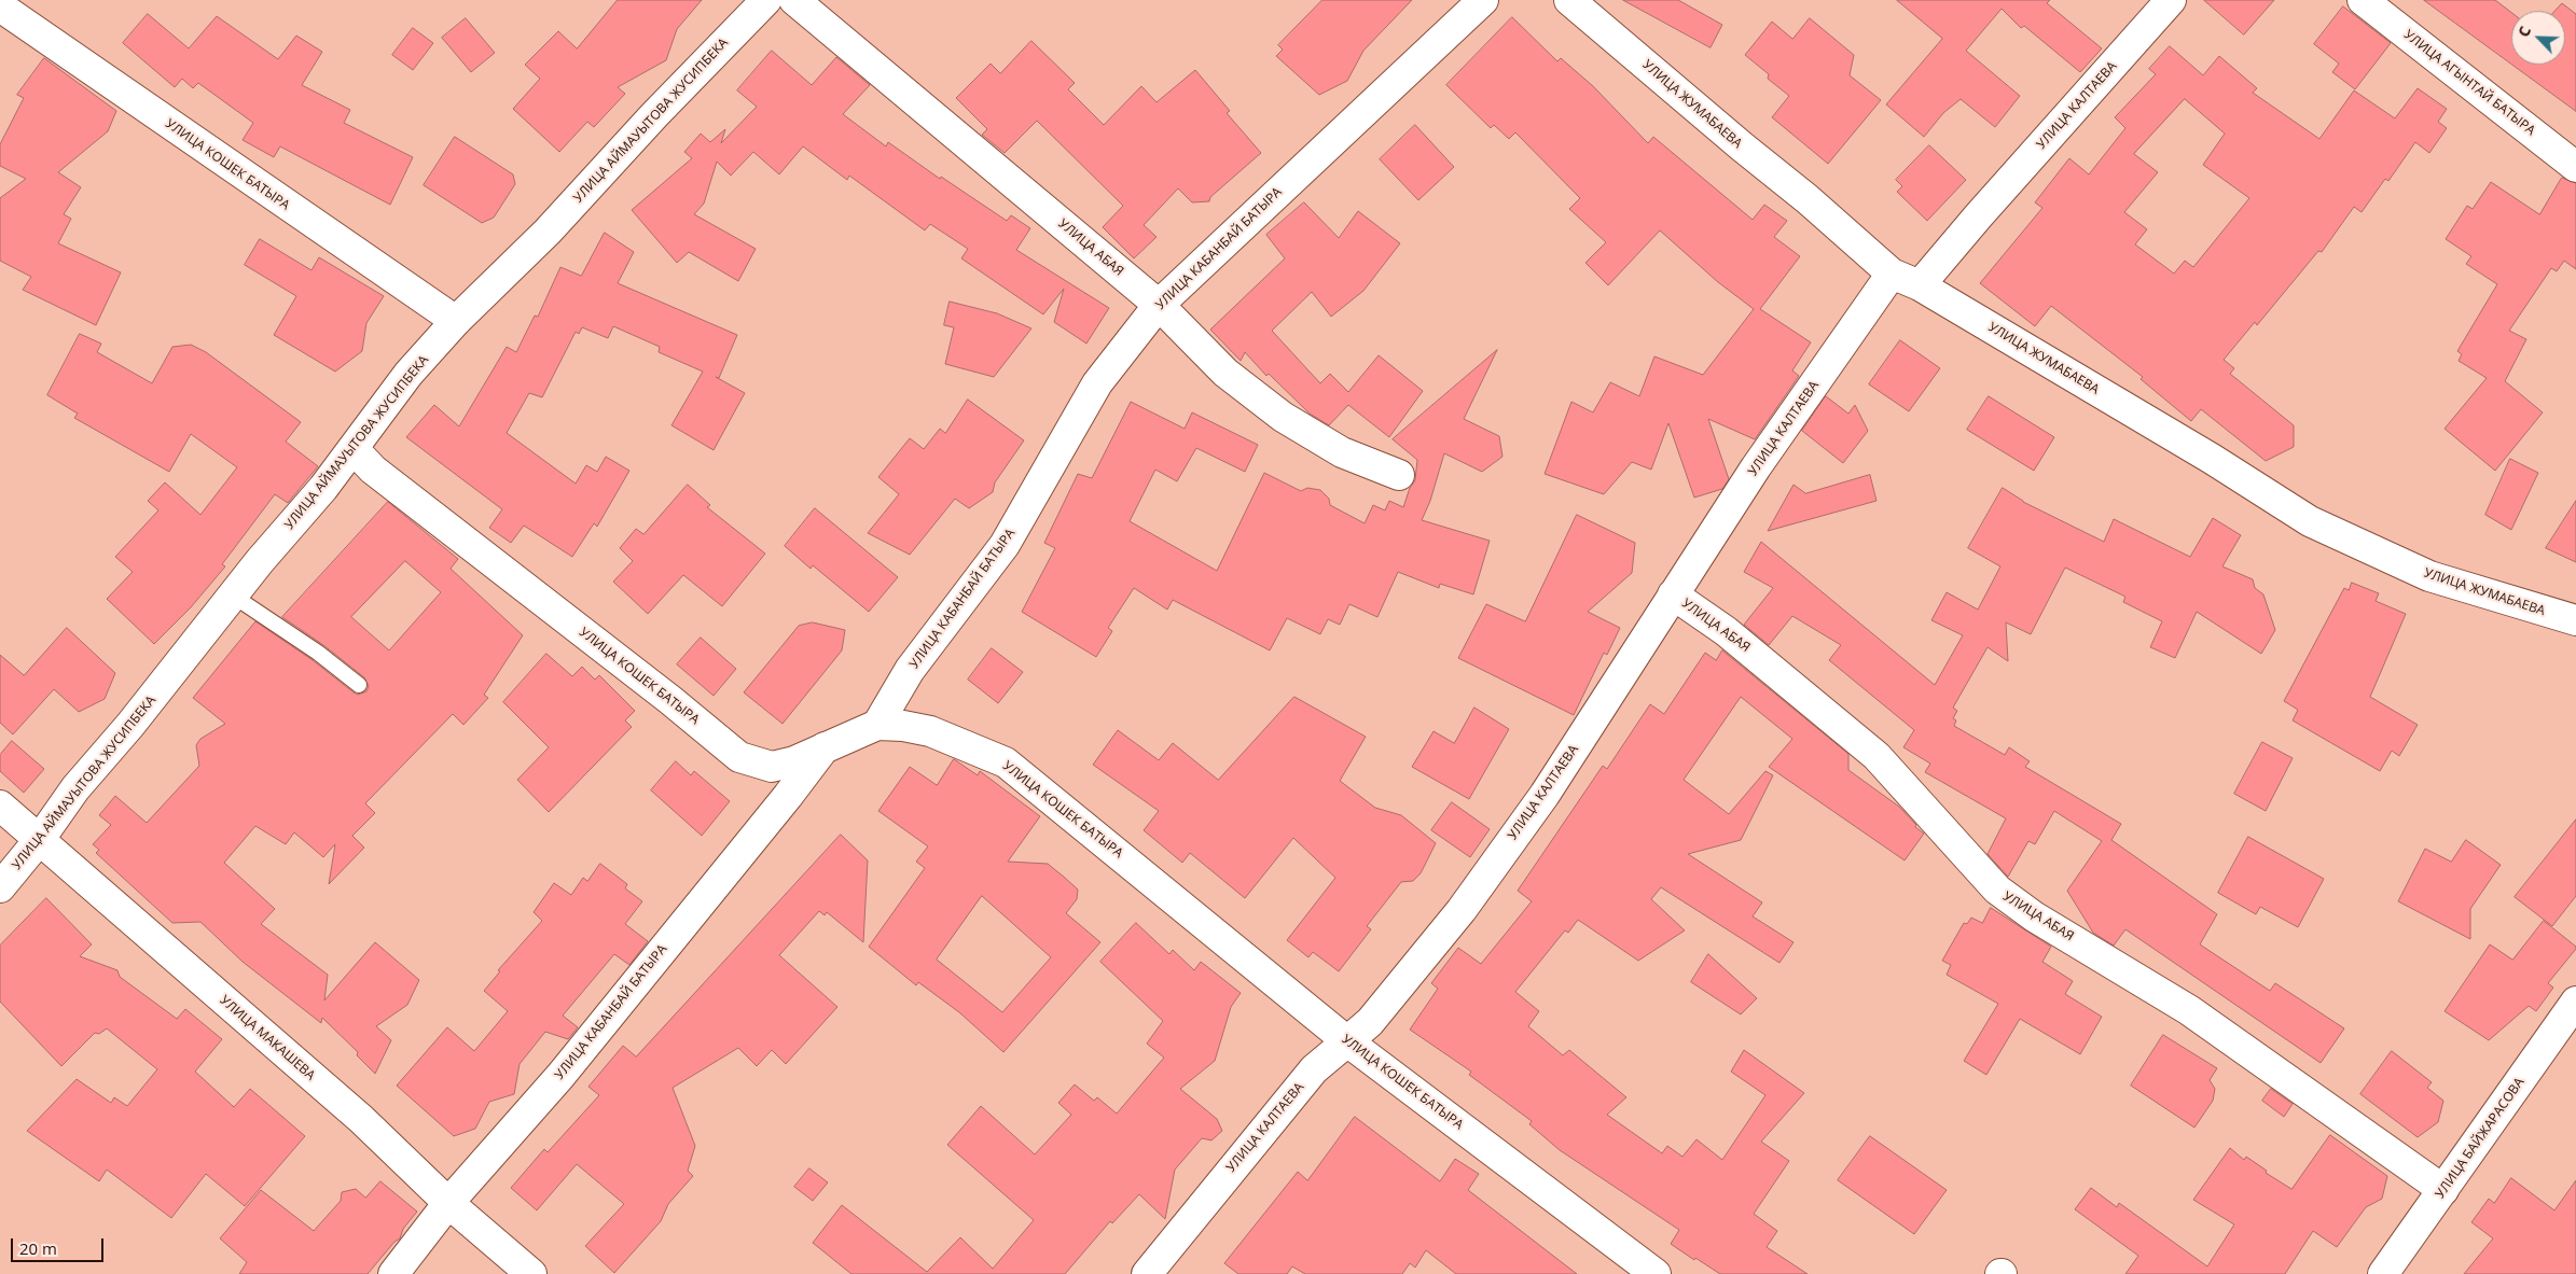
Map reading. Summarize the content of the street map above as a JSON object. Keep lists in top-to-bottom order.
{
  "streets": {
    "street": [
      "УЛИЦА АГЫНТАЙ БАТЫРА",
      "УЛИЦА ЖУМАБАЕВА",
      "УЛИЦА КАЛТАЕВА",
      "УЛИЦА АЙМАУЫТОВА ЖУСИПБЕКА",
      "УЛИЦА КОШЕК БАТЫРА",
      "УЛИЦА АБАЯ",
      "УЛИЦА КАБАНБАЙ БАТЫРА",
      "УЛИЦА МАКАШЕВА",
      "УЛИЦА БАЙЖАРАСОВА"
    ]
  },
  "crossings": [
    ["УЛИЦА ЖУМАБАЕВА", "УЛИЦА КАЛТАЕВА"],
    ["УЛИЦА КАЛТАЕВА", "УЛИЦА КОШЕК БАТЫРА"],
    ["УЛИЦА КАЛТАЕВА", "УЛИЦА АБАЯ"],
    ["УЛИЦА АЙМАУЫТОВА ЖУСИПБЕКА", "УЛИЦА КОШЕК БАТЫРА"],
    ["УЛИЦА АЙМАУЫТОВА ЖУСИПБЕКА", "УЛИЦА МАКАШЕВА"],
    ["УЛИЦА КОШЕК БАТЫРА", "УЛИЦА КАБАНБАЙ БАТЫРА"],
    ["УЛИЦА АБАЯ", "УЛИЦА КАБАНБАЙ БАТЫРА"],
    ["УЛИЦА АБАЯ", "УЛИЦА БАЙЖАРАСОВА"],
    ["УЛИЦА КАБАНБАЙ БАТЫРА", "УЛИЦА МАКАШЕВА"]
  ],
  "scale_bar": "20 m",
  "north": "top left"
}
